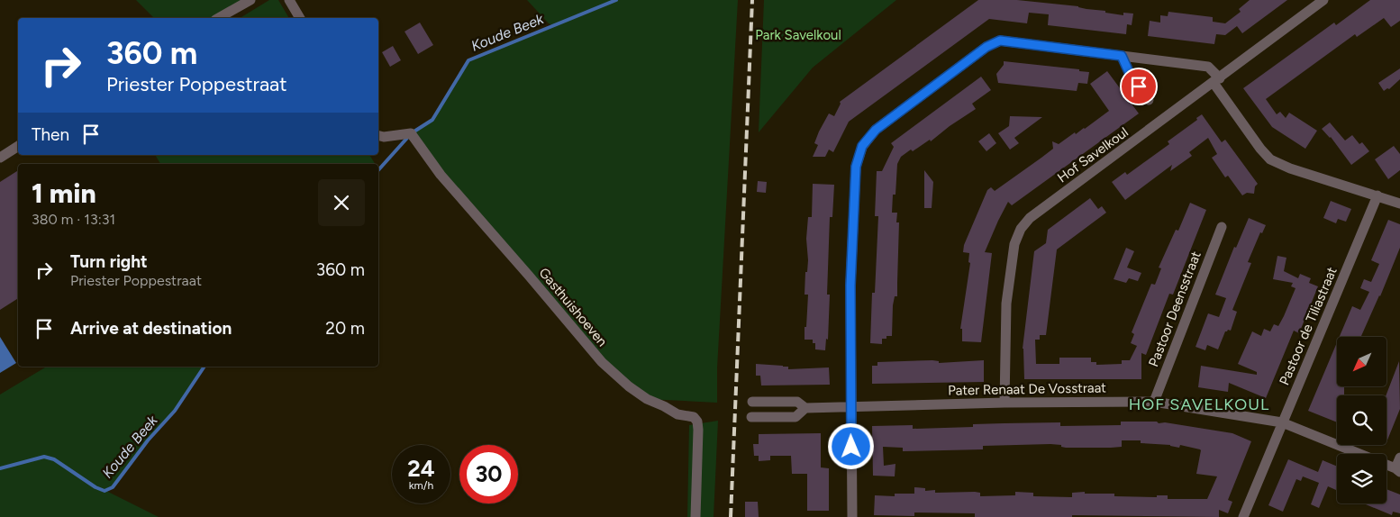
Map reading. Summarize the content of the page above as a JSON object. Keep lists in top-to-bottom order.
{
  "streets": {
    "street": [
      "Hof Savelkoul",
      "Gasthuishoeven",
      "Pastoor Deensstraat",
      "Pastoor de Tiliastraat",
      "Pater Renaat De Vosstraat"
    ]
  },
  "crossings": [
    ["Hof Savelkoul", "Pater Renaat De Vosstraat"],
    ["Pastoor Deensstraat", "Pater Renaat De Vosstraat"],
    ["Pastoor de Tiliastraat", "Pater Renaat De Vosstraat"]
  ],
  "districts": ["HOF SAVELKOUL"],
  "water": ["Koude Beek"],
  "parks": ["Park Savelkoul"],
  "north": "bottom left",
  "page": {
    "turn": ["360 m", "Priester Poppestraat"],
    "then": "Then",
    "heading": ["1 min", "380 m · 13:31"],
    "list": [
      {
        "name": "Turn right",
        "note": "Priester Poppestraat",
        "value": "360 m"
      },
      {
        "name": "Arrive at destination",
        "value": "20 m"
      }
    ],
    "speed": "24 km/h",
    "limit": "30"
  }
}
